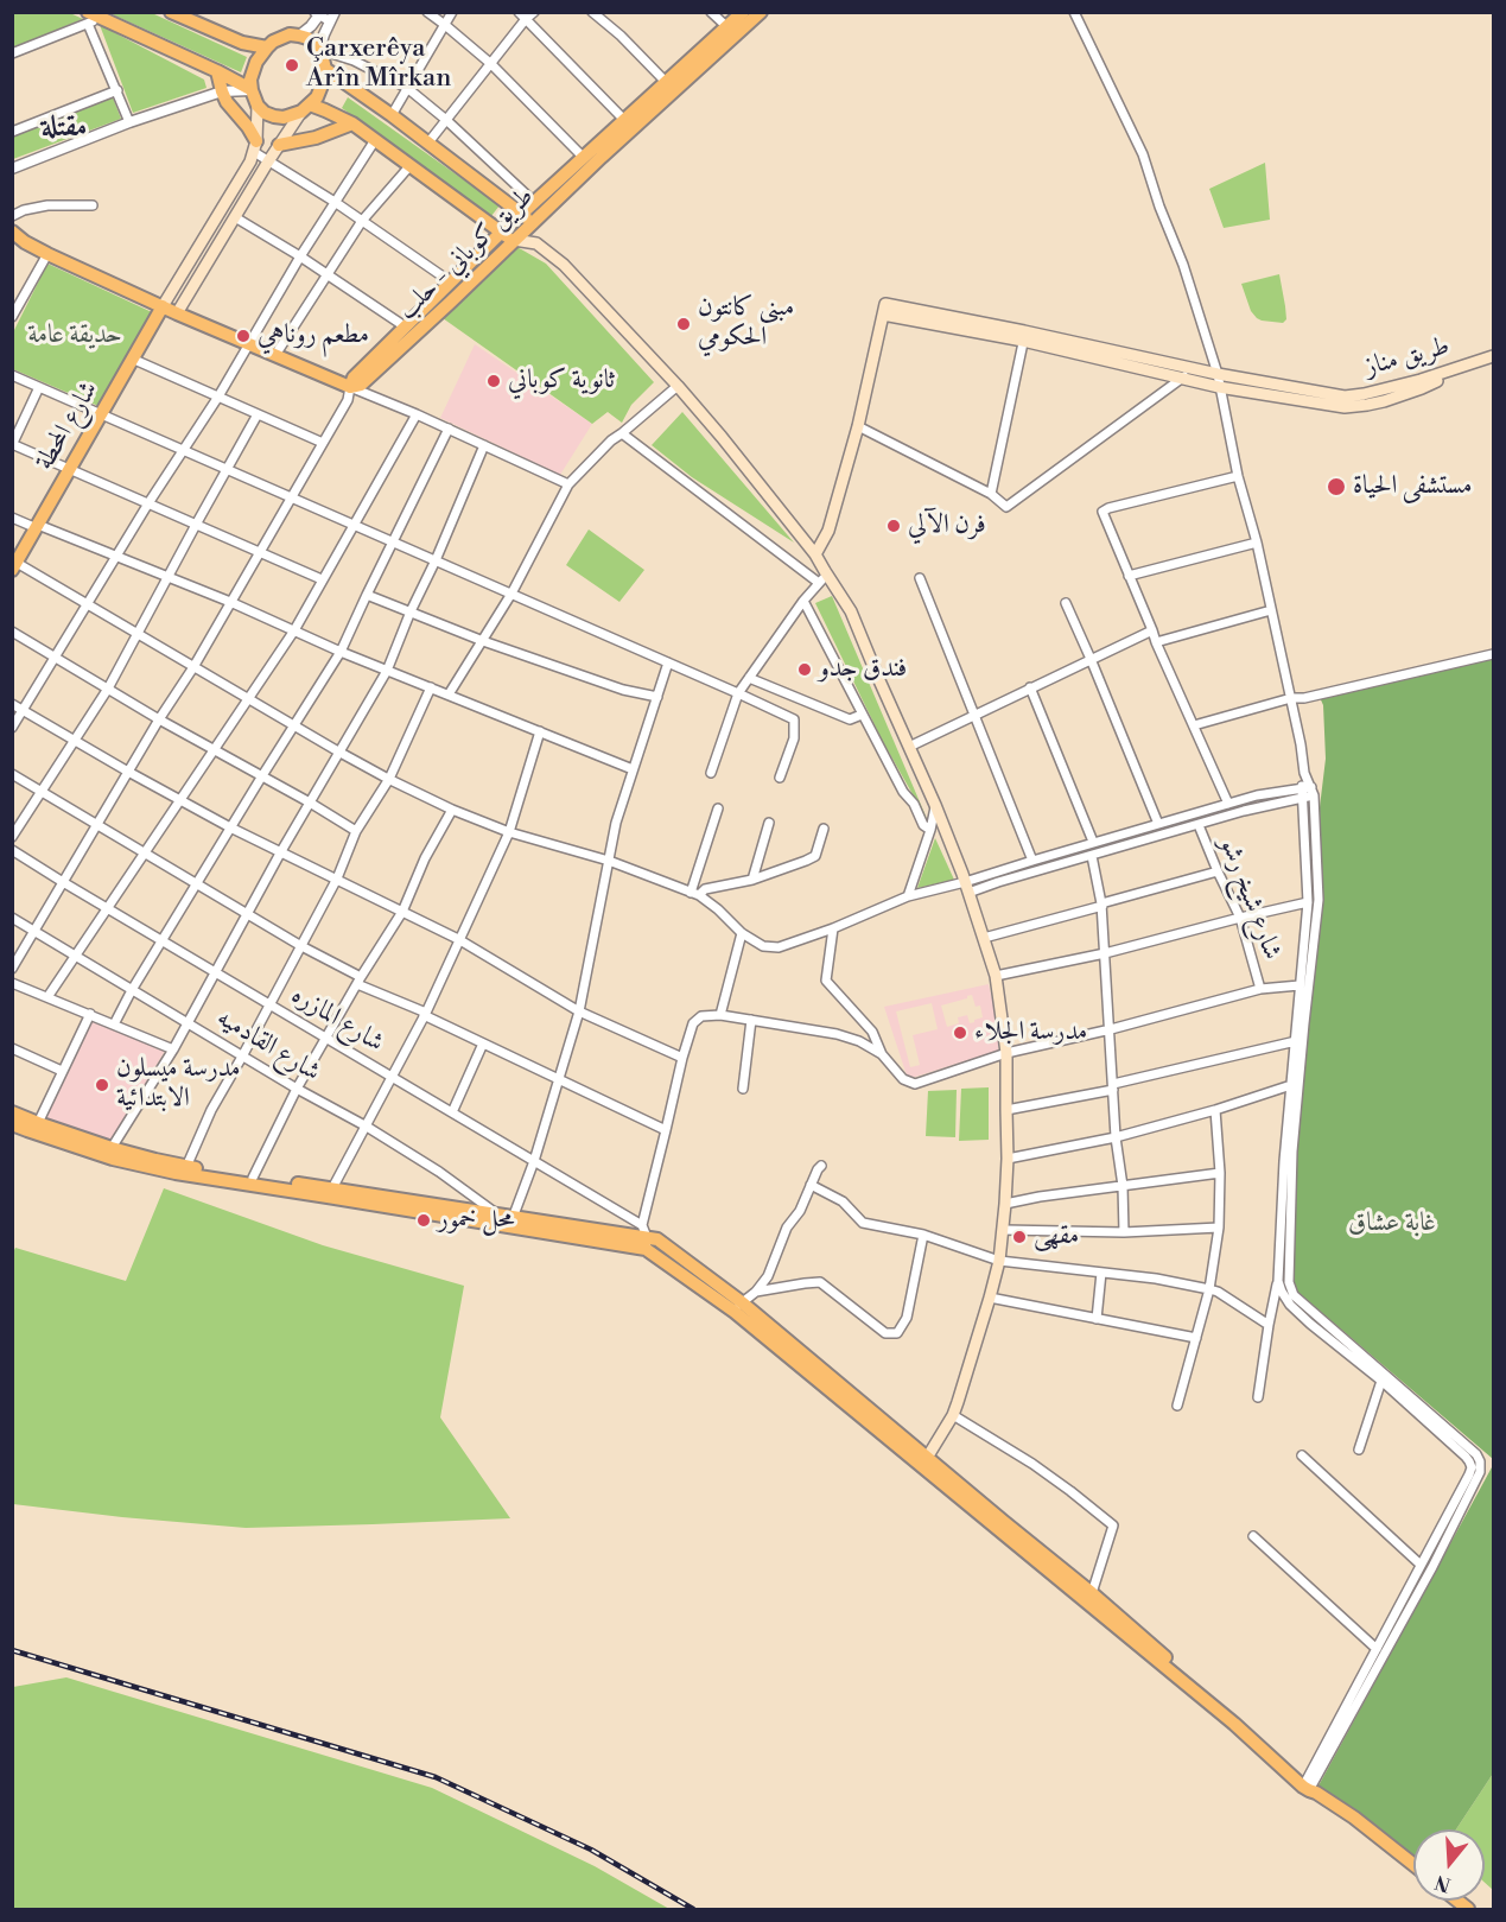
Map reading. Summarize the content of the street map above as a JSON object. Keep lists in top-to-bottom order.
{
  "streets": {
    "main road": ["طريق كوباني - حلب", "طريق مناز", "شارع المحطة"],
    "street": ["شارع شيخ رشو", "شارع المازره", "شارع القادميه"]
  },
  "districts": ["مقتلة"],
  "parks": ["حديقة عامة", "غابة عشاق"],
  "places": [
    "Çarxerêya Arîn Mîrkan",
    "مبنى كانتون الحكومي",
    "مطعم روناهي",
    "ثانوية كوباني",
    "مستشفى الحياة",
    "فرن الآلي",
    "فندق جدو",
    "مدرسة الجلاء",
    "مدرسة ميسلون الابتدائية",
    "محل خمور",
    "مقهى"
  ],
  "north": "bottom"
}
